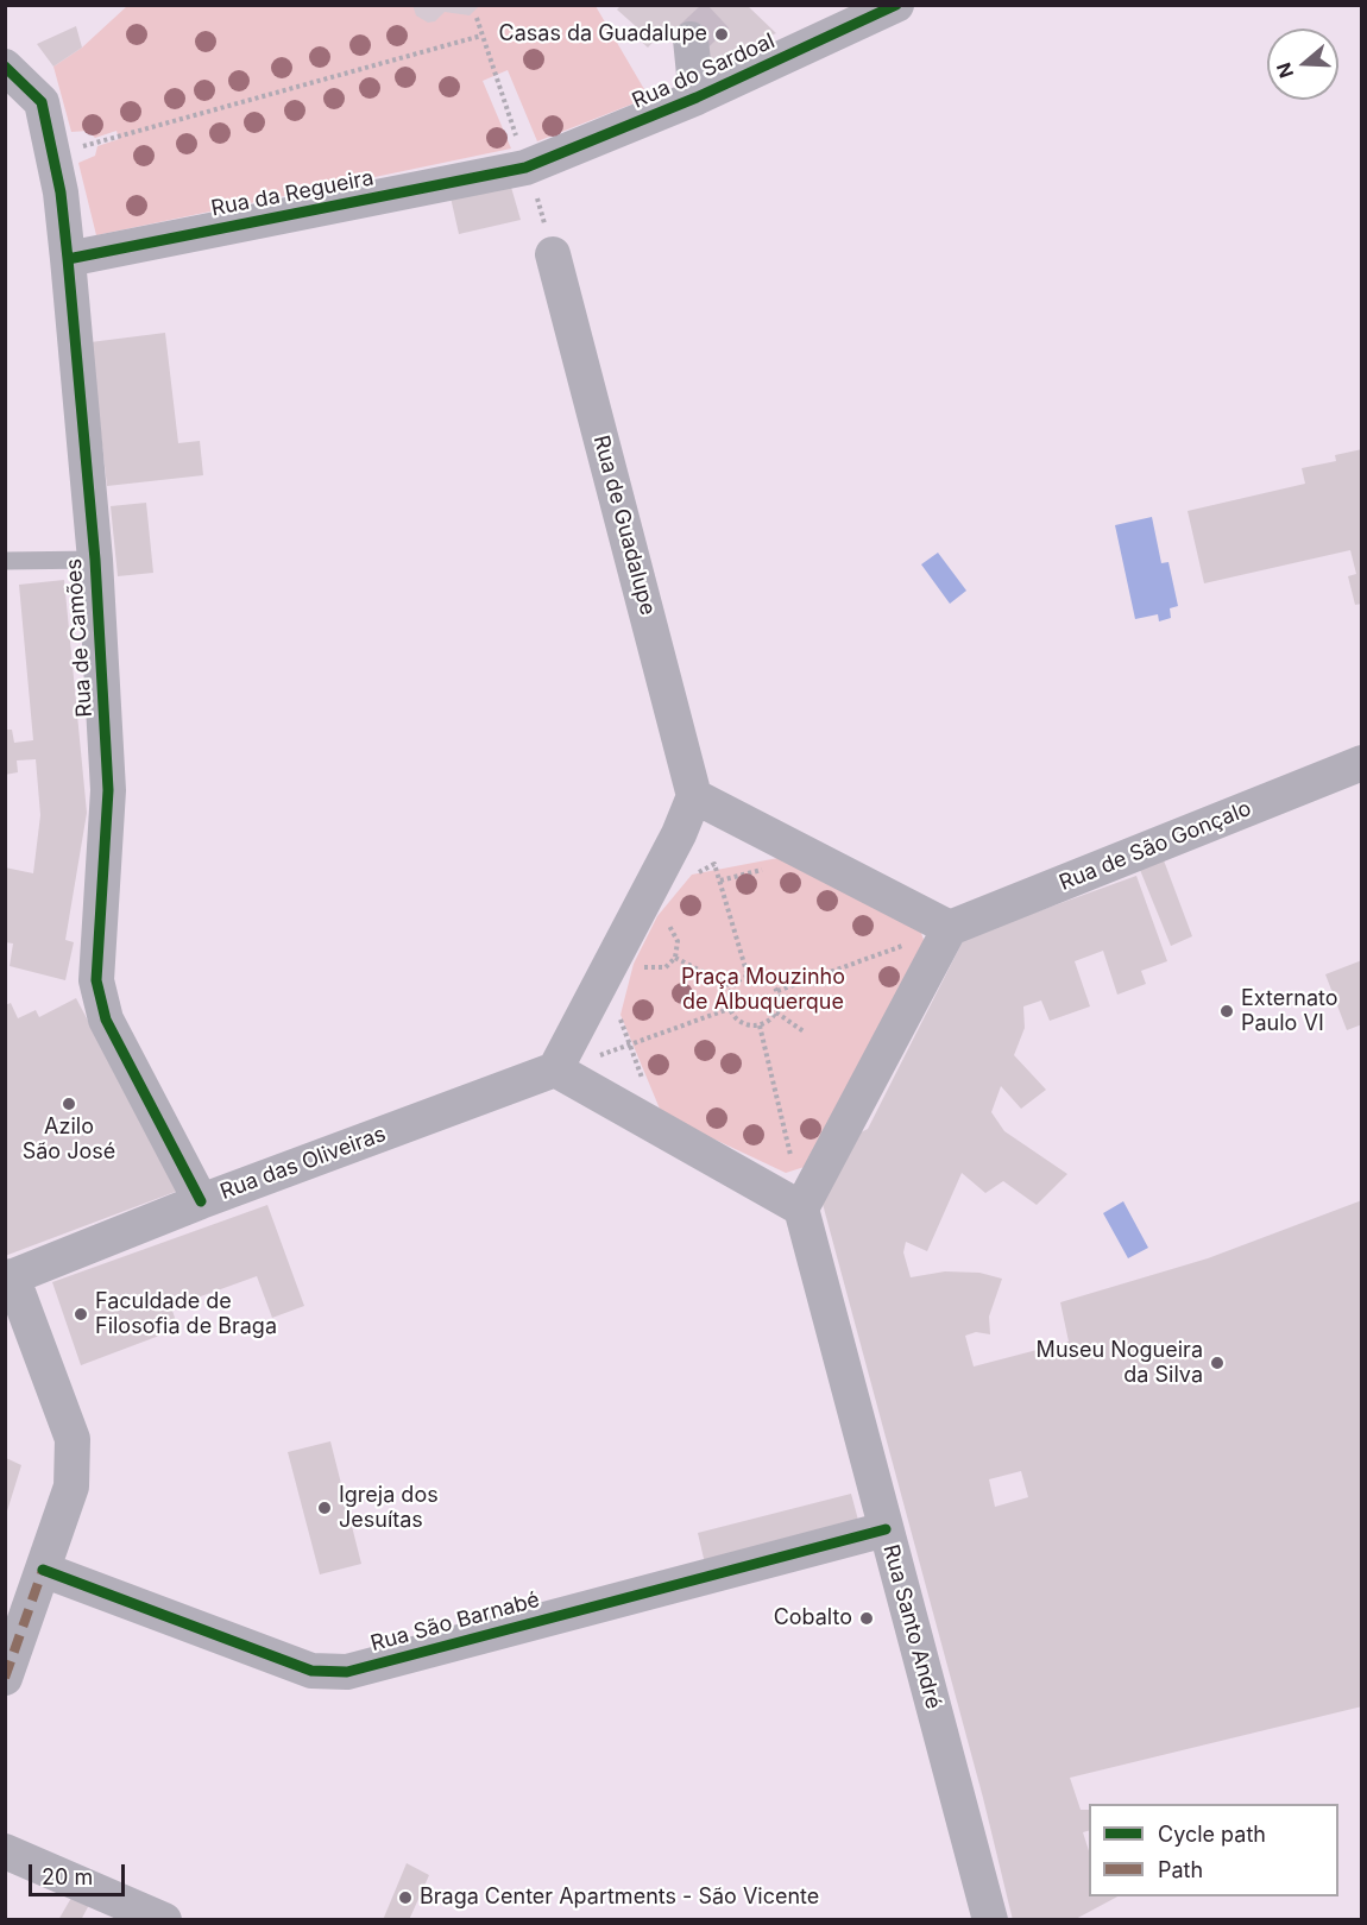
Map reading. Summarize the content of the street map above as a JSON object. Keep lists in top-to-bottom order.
{
  "streets": {
    "street": [
      "Rua do Sardoal",
      "Rua da Regueira",
      "Rua de Guadalupe",
      "Rua de Camões",
      "Rua de São Gonçalo",
      "Rua das Oliveiras",
      "Rua São Barnabé",
      "Rua Santo André"
    ]
  },
  "crossings": [
    ["Rua do Sardoal", "Rua da Regueira"],
    ["Rua da Regueira", "Rua de Camões"],
    ["Rua de Camões", "Rua das Oliveiras"],
    ["Rua São Barnabé", "Rua Santo André"]
  ],
  "parks": ["Praça Mouzinho de Albuquerque"],
  "places": [
    "Casas da Guadalupe",
    "Externato Paulo VI",
    "Azilo São José",
    "Faculdade de Filosofia de Braga",
    "Museu Nogueira da Silva",
    "Igreja dos Jesuítas",
    "Cobalto",
    "Braga Center Apartments - São Vicente"
  ],
  "legend": ["Cycle path", "Path"],
  "scale_bar": "20 m",
  "north": "left"
}
